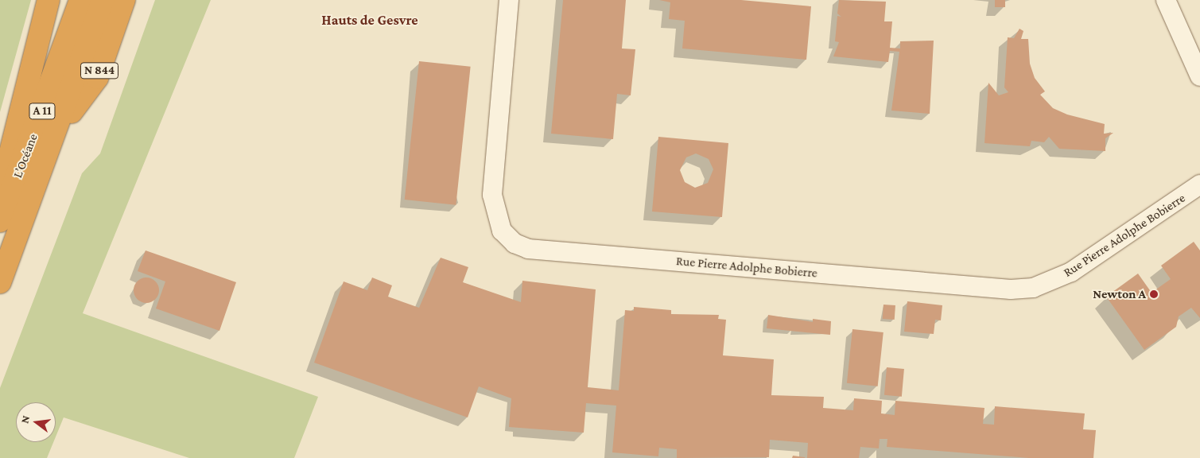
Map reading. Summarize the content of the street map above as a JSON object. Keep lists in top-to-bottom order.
{
  "streets": {
    "highway": ["N 844", "A 11", "L’Océane"],
    "street": ["Rue Pierre Adolphe Bobierre"]
  },
  "crossings": [
    ["N 844", "A 11"],
    ["N 844", "L’Océane"],
    ["A 11", "L’Océane"]
  ],
  "districts": ["Hauts de Gesvre"],
  "places": ["Newton A"],
  "north": "left"
}
